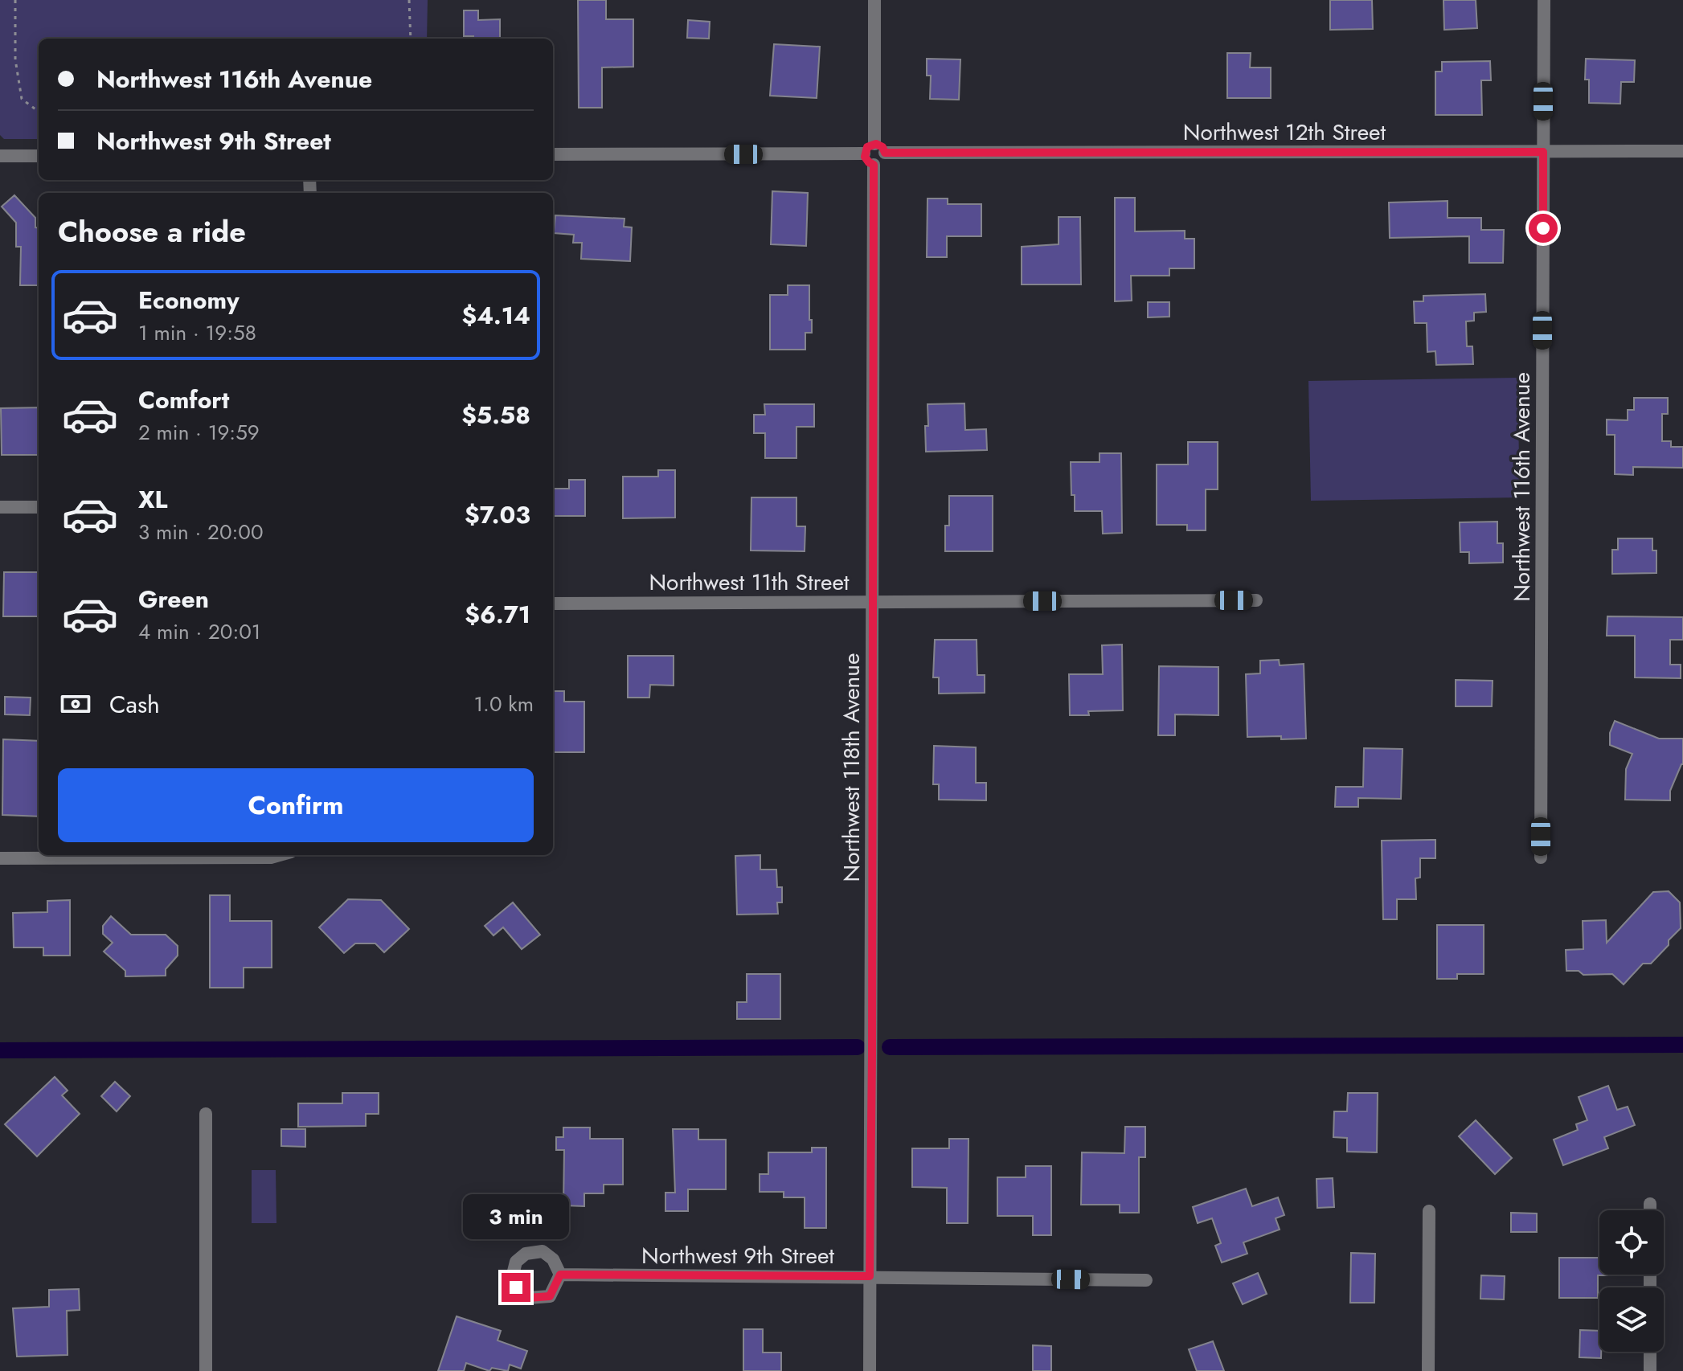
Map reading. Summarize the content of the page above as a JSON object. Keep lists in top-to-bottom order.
{
  "streets": {
    "street": [
      "Northwest 12th Street",
      "Northwest 116th Avenue",
      "Northwest 11th Street",
      "Northwest 118th Avenue",
      "Northwest 9th Street"
    ]
  },
  "crossings": [
    ["Northwest 12th Street", "Northwest 116th Avenue"],
    ["Northwest 12th Street", "Northwest 118th Avenue"],
    ["Northwest 11th Street", "Northwest 118th Avenue"],
    ["Northwest 118th Avenue", "Northwest 9th Street"]
  ],
  "page": {
    "banner": ["Northwest 116th Avenue", "Northwest 9th Street"],
    "heading": "Choose a ride",
    "list": [
      {
        "name": "Economy",
        "note": "1 min · 19:58",
        "value": "$4.14"
      },
      {
        "name": "Comfort",
        "note": "2 min · 19:59",
        "value": "$5.58"
      },
      {
        "name": "XL",
        "note": "3 min · 20:00",
        "value": "$7.03"
      },
      {
        "name": "Green",
        "note": "4 min · 20:01",
        "value": "$6.71"
      }
    ],
    "pay": ["Cash", "1.0 km"],
    "buttons": "Confirm",
    "bubble": "3 min"
  }
}
